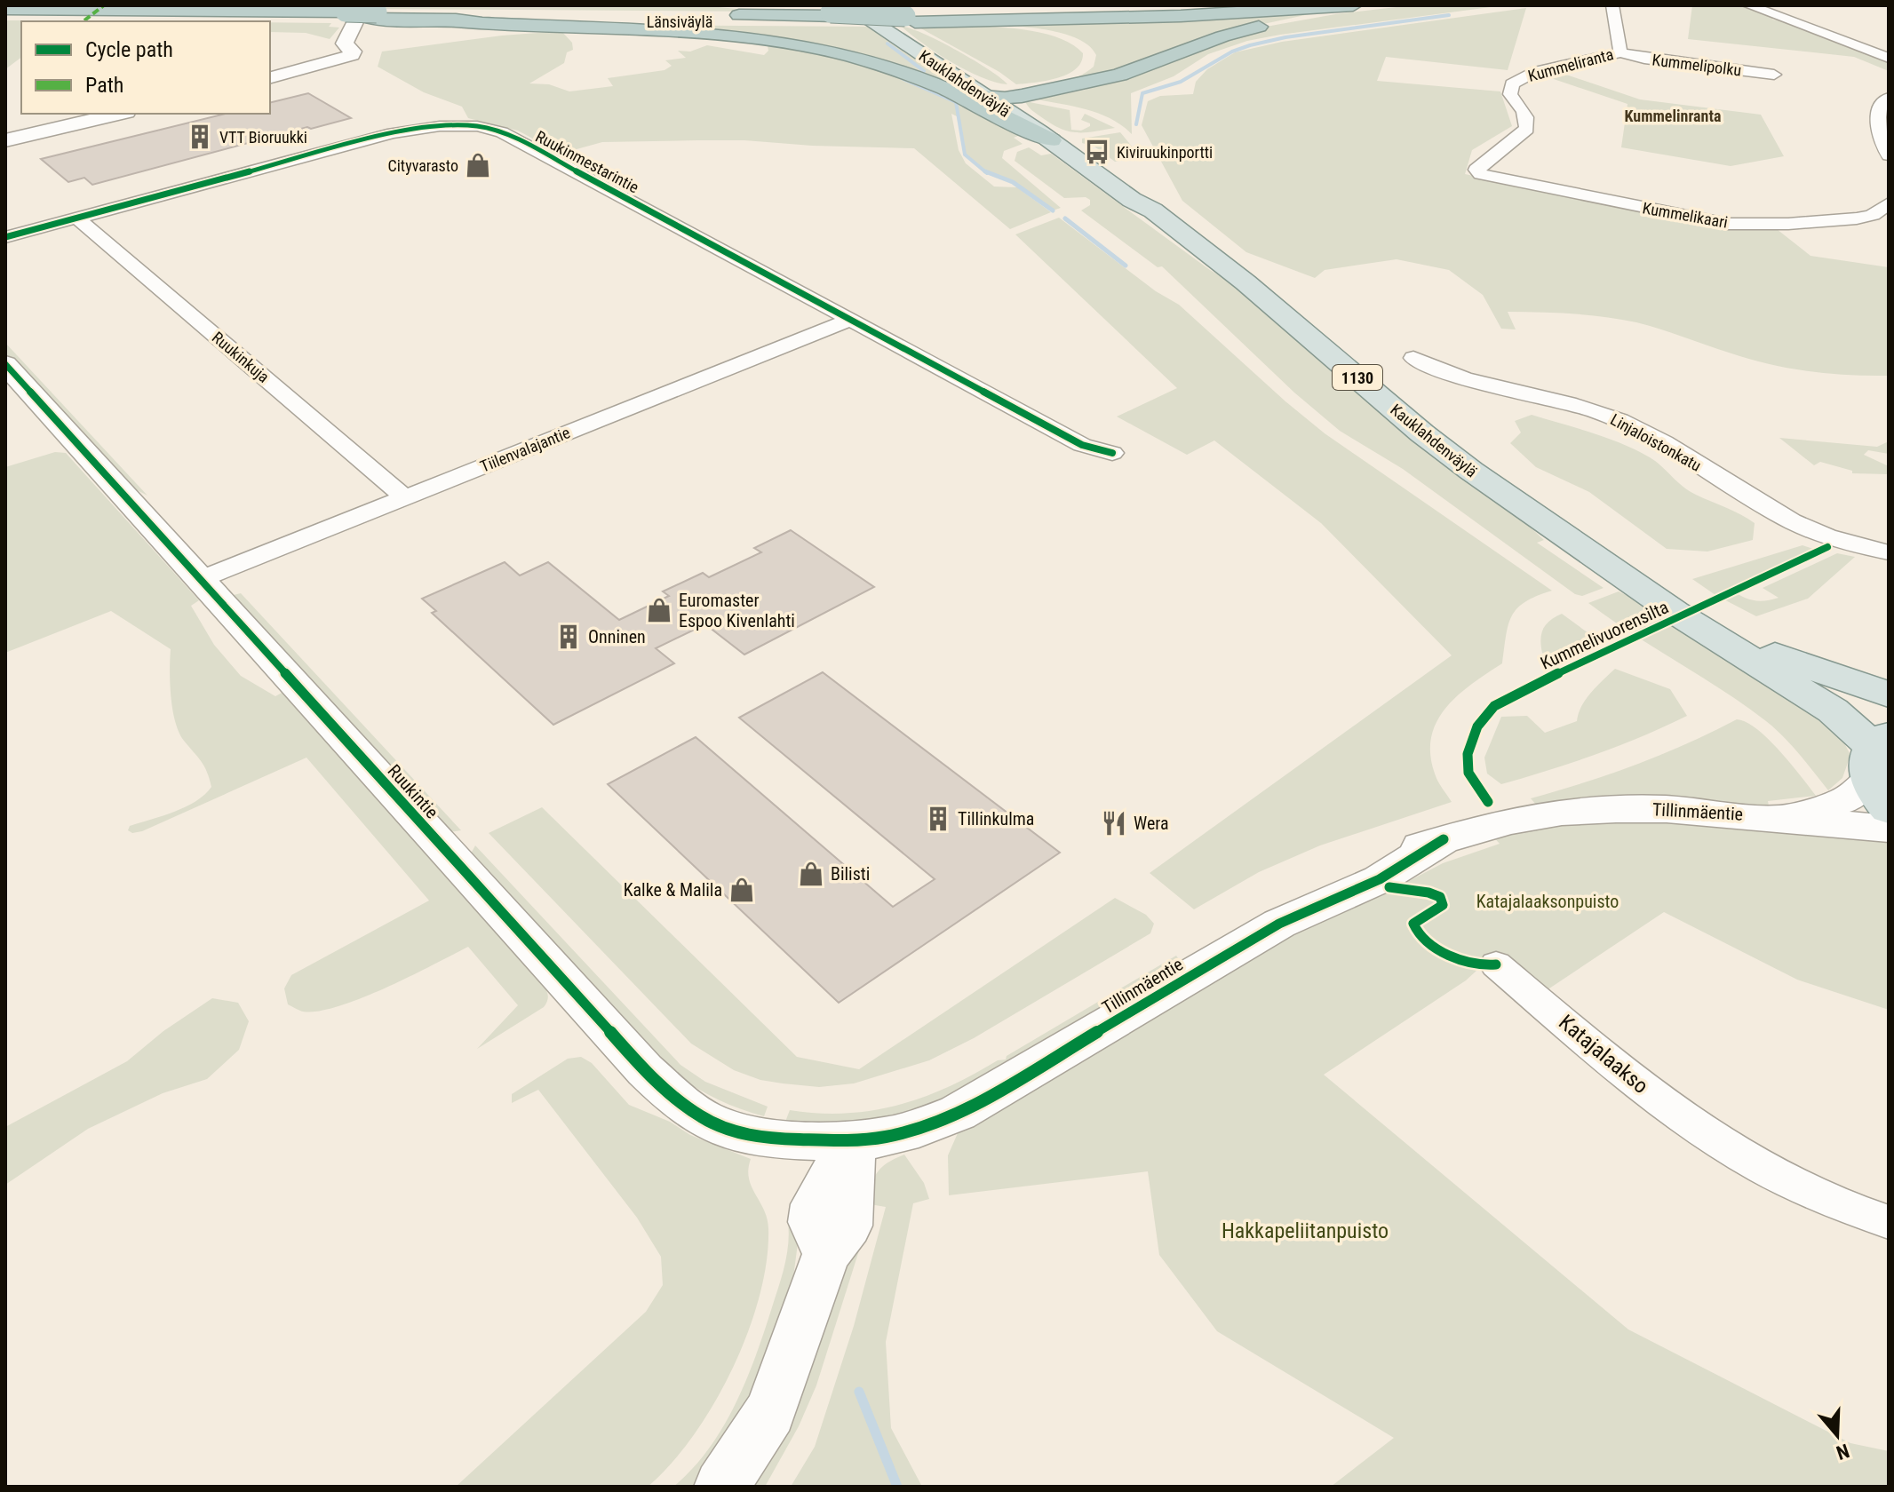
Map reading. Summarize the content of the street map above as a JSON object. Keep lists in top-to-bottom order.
{
  "streets": {
    "highway": ["Länsiväylä"],
    "main road": ["Kauklahdenväylä", "1130"],
    "street": [
      "Kummeliranta",
      "Kummelipolku",
      "Ruukinmestarintie",
      "Kummelikaari",
      "Ruukinkuja",
      "Linjaloistonkatu",
      "Tiilenvalajantie",
      "Ruukintie",
      "Tillinmäentie",
      "Katajalaakso"
    ],
    "cycle path": ["Kummelivuorensilta"]
  },
  "crossings": [
    ["Länsiväylä", "Kauklahdenväylä"],
    ["Kummeliranta", "Kummelipolku"],
    ["Kummeliranta", "Kummelikaari"],
    ["Kauklahdenväylä", "Tillinmäentie"],
    ["Ruukinmestarintie", "Ruukinkuja"],
    ["Ruukinmestarintie", "Tiilenvalajantie"],
    ["Ruukinkuja", "Tiilenvalajantie"],
    ["Tiilenvalajantie", "Ruukintie"],
    ["Ruukintie", "Tillinmäentie"]
  ],
  "districts": ["Kummelinranta"],
  "parks": ["Katajalaaksonpuisto", "Hakkapeliitanpuisto"],
  "places": {
    "building": ["VTT Bioruukki", "Onninen", "Tillinkulma"],
    "bus stop": ["Kiviruukinportti"],
    "shop": [
      "Cityvarasto",
      "Euromaster Espoo Kivenlahti",
      "Bilisti",
      "Kalke & Malila"
    ],
    "restaurant": ["Wera"]
  },
  "legend": ["Cycle path", "Path"],
  "north": "bottom"
}
